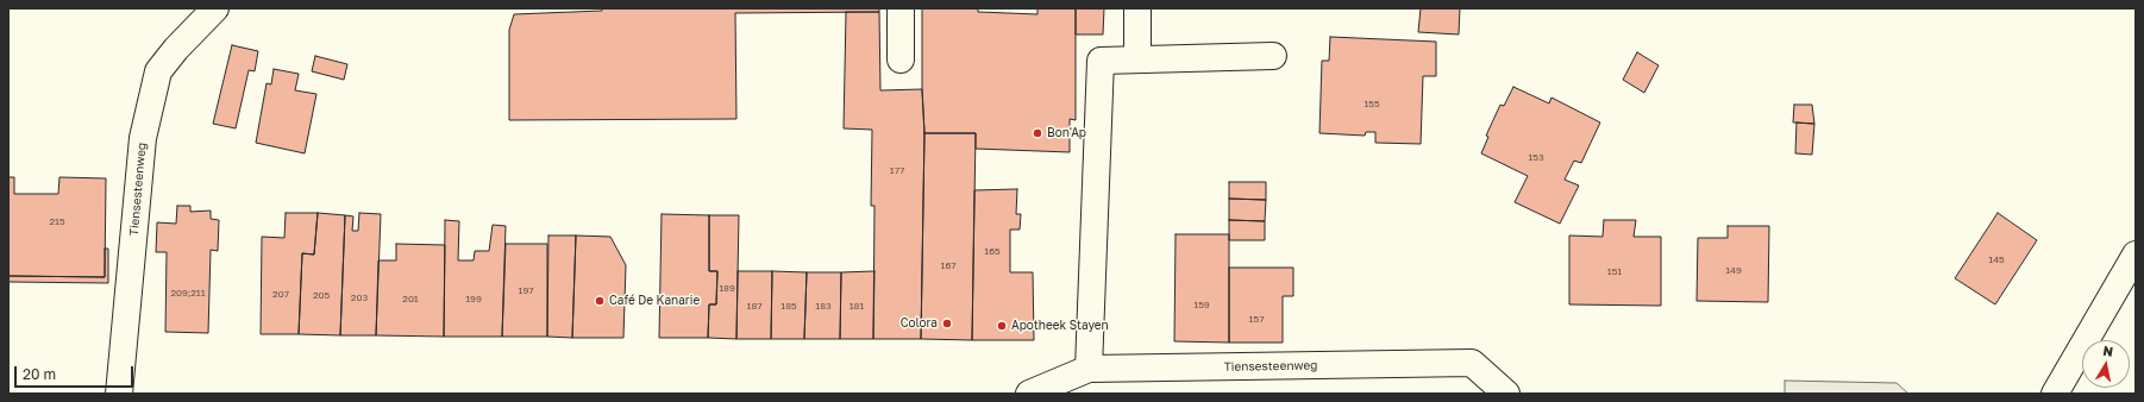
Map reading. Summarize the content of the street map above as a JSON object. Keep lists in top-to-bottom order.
{
  "streets": {
    "street": ["Tiensesteenweg"]
  },
  "places": [
    "Bon'Ap",
    "Café De Kanarie",
    "Colora",
    "Apotheek Stayen"
  ],
  "house_numbers": [
    "155",
    "153",
    "177",
    "215",
    "165",
    "145",
    "167",
    "149",
    "151",
    "189",
    "197",
    "209;211",
    "207",
    "205",
    "203",
    "201",
    "199",
    "159",
    "187",
    "185",
    "183",
    "181",
    "157"
  ],
  "scale_bar": "20 m",
  "north": "top"
}
